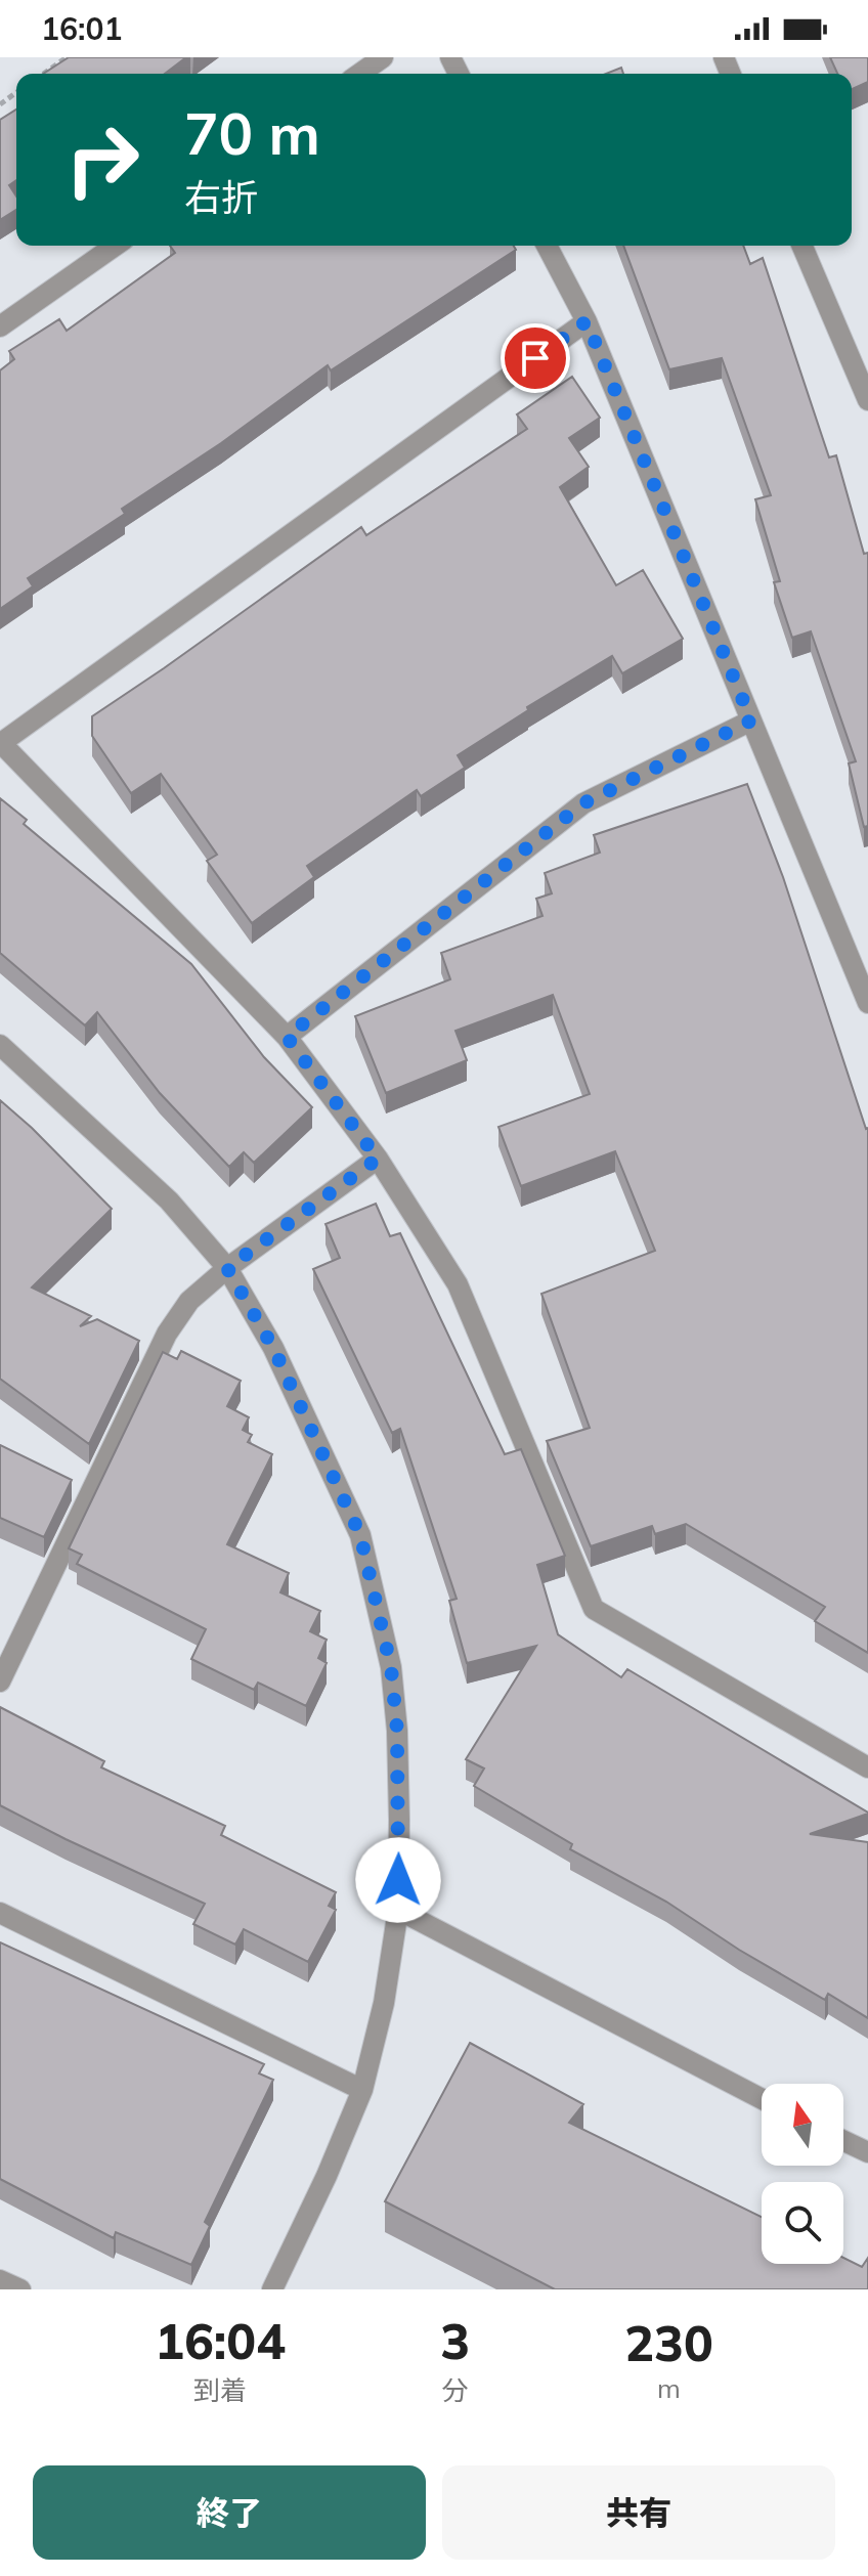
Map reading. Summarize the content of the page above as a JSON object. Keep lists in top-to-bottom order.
{
  "north": "top",
  "page": {
    "status": "16:01",
    "turn": ["70 m", "右折"],
    "eta": [
      "16:04",
      "到着",
      "3",
      "分",
      "230",
      "m"
    ],
    "buttons": ["終了", "共有"]
  }
}
